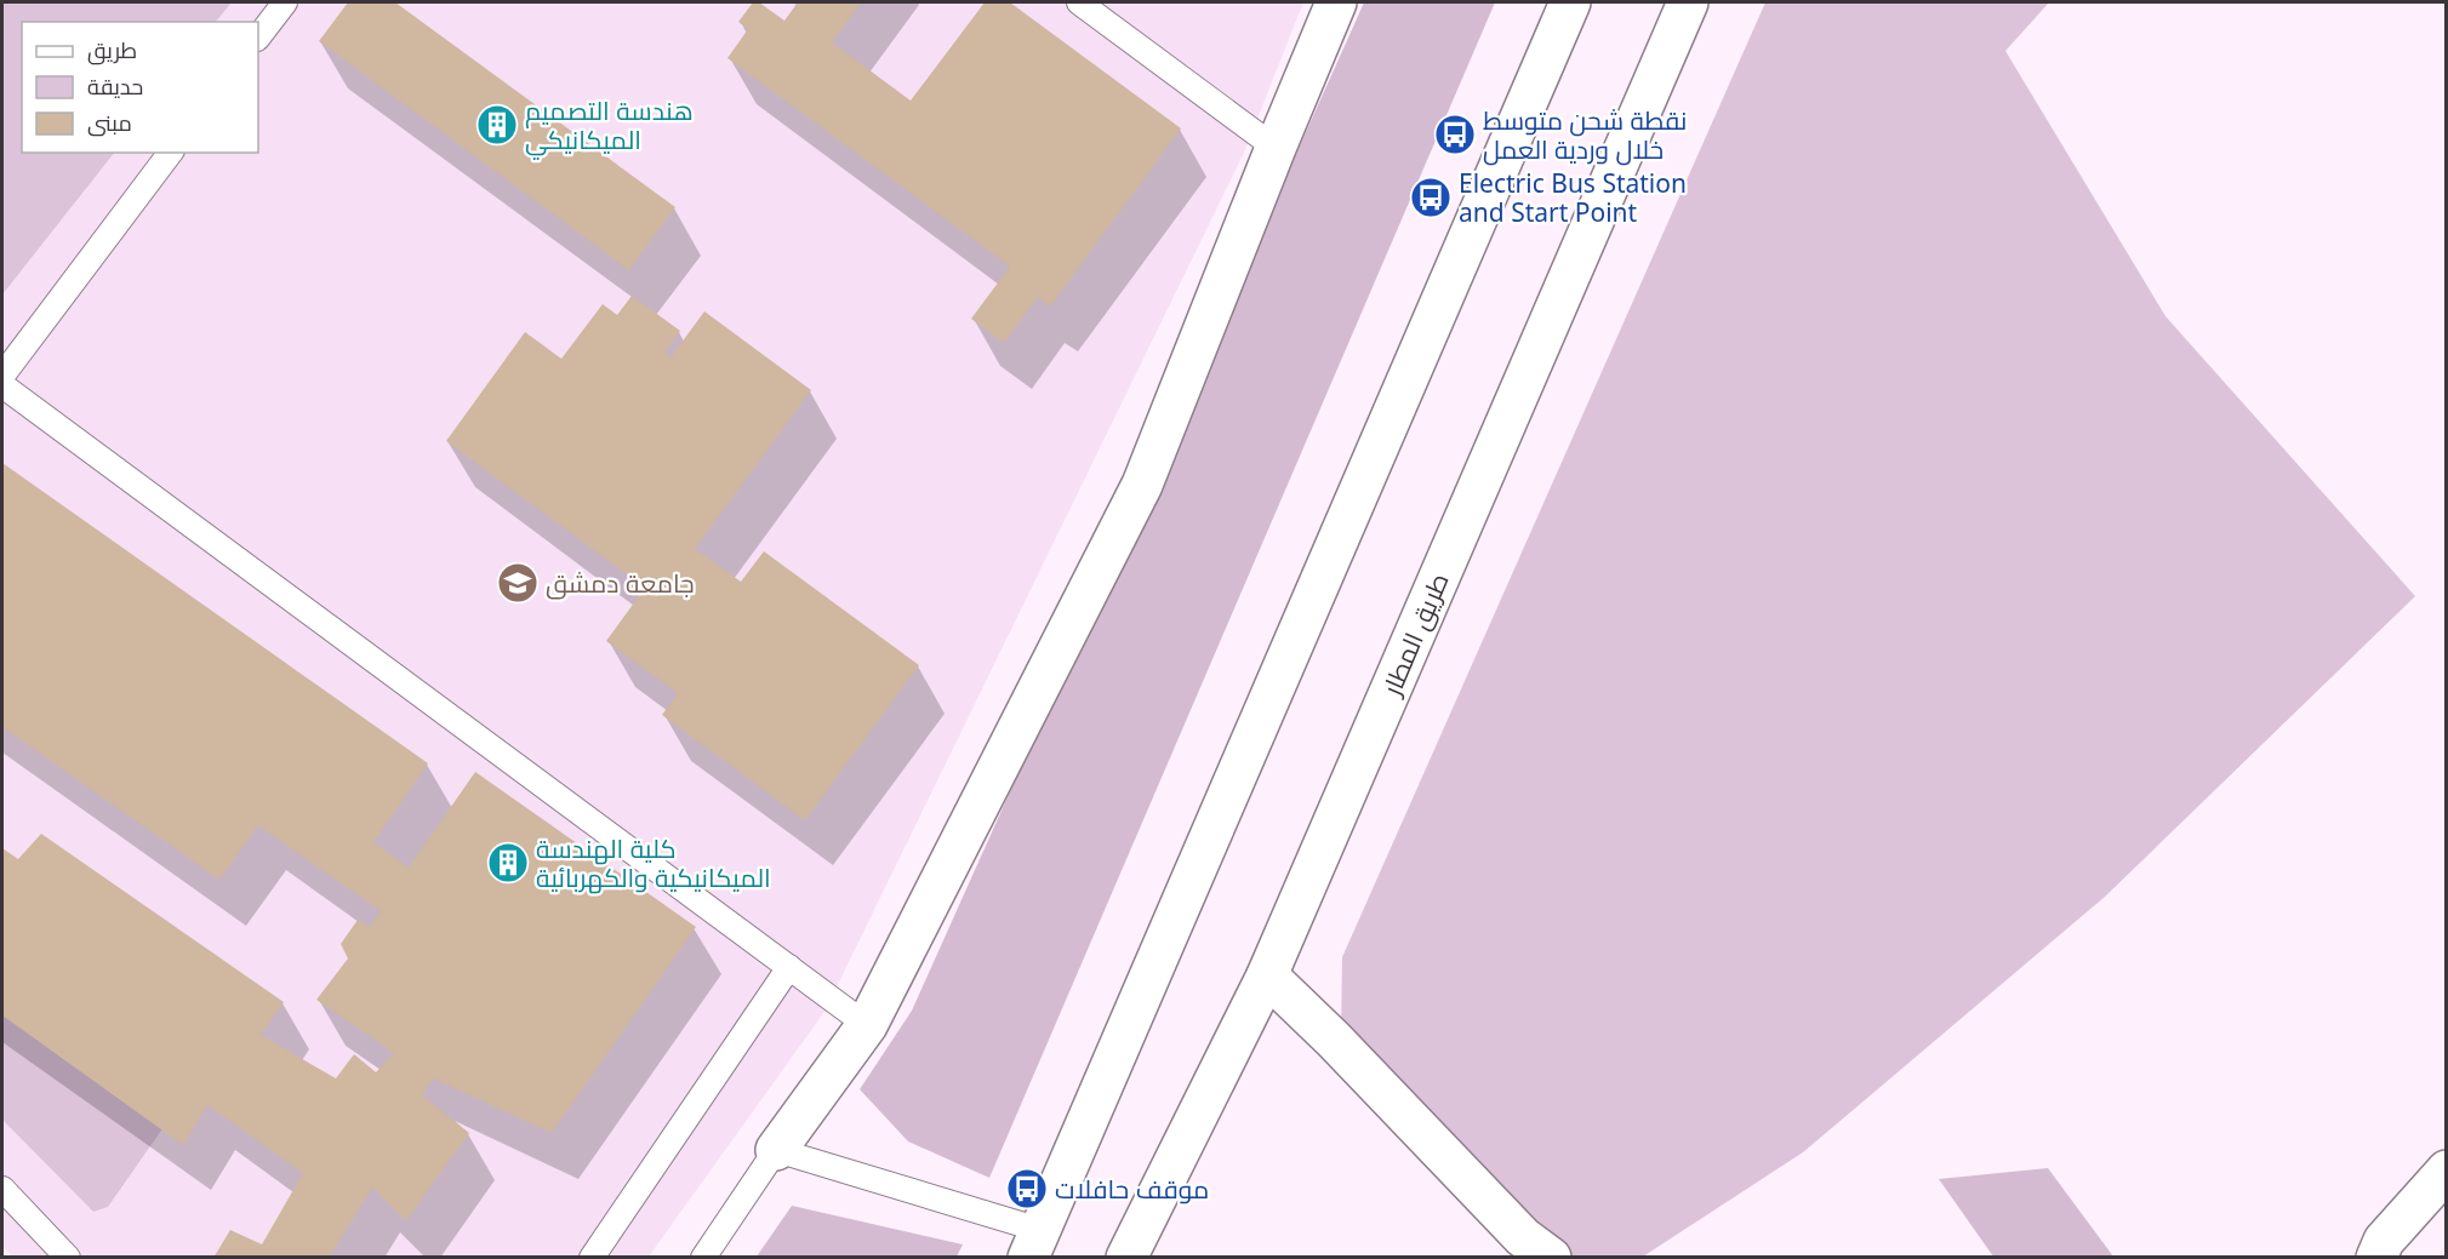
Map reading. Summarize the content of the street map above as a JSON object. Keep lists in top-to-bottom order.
{
  "streets": {
    "main road": ["طريق المطار"]
  },
  "places": {
    "building": ["هندسة التصميم الميكانيكي", "كلية الهندسة الميكانيكية والكهربائية"],
    "bus stop": ["نقطة شحن متوسط خلال وردية العمل", "Electric Bus Station and Start Point", "موقف حافلات"],
    "school or university": ["جامعة دمشق"]
  },
  "legend": ["طريق", "حديقة", "مبنى"]
}
